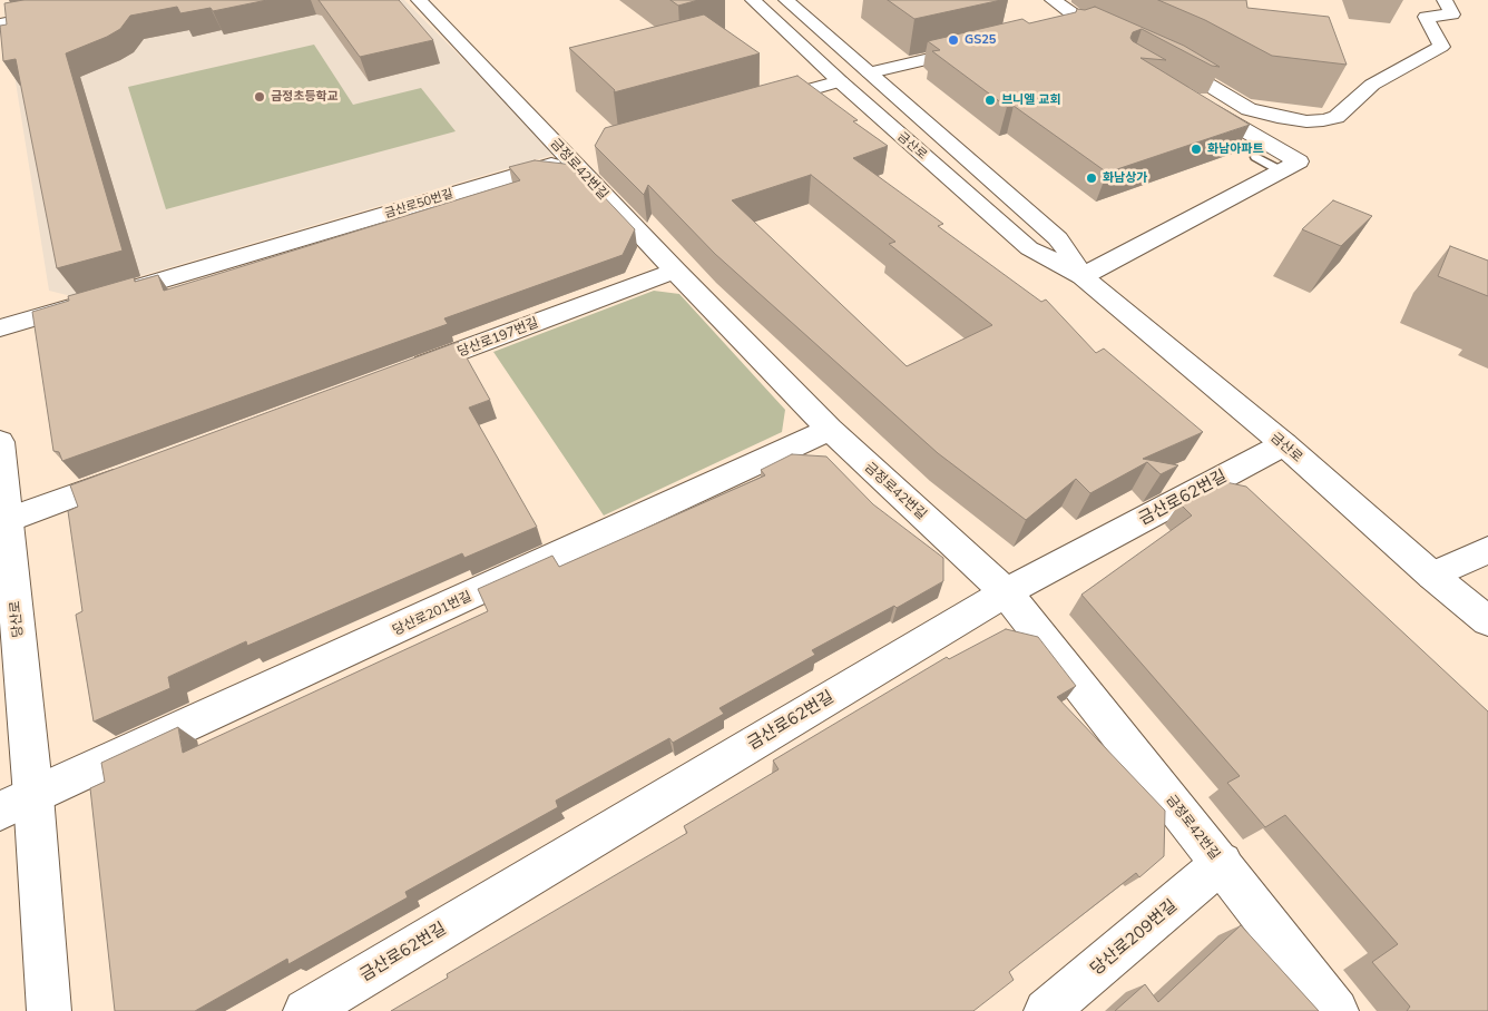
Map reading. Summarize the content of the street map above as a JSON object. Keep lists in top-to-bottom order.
{
  "streets": {
    "street": [
      "금산로",
      "금정로42번길",
      "금산로50번길",
      "당산로197번길",
      "금산로62번길",
      "당산로201번길",
      "당산로",
      "당산로209번길"
    ]
  },
  "crossings": [
    ["금산로", "금산로62번길"],
    ["금정로42번길", "금산로50번길"],
    ["금정로42번길", "당산로197번길"],
    ["금정로42번길", "금산로62번길"],
    ["금정로42번길", "당산로201번길"],
    ["금정로42번길", "당산로209번길"],
    ["당산로201번길", "당산로"]
  ],
  "places": [
    "GS25",
    "금정초등학교",
    "브니엘 교회",
    "화남아파트",
    "화남상가"
  ]
}
